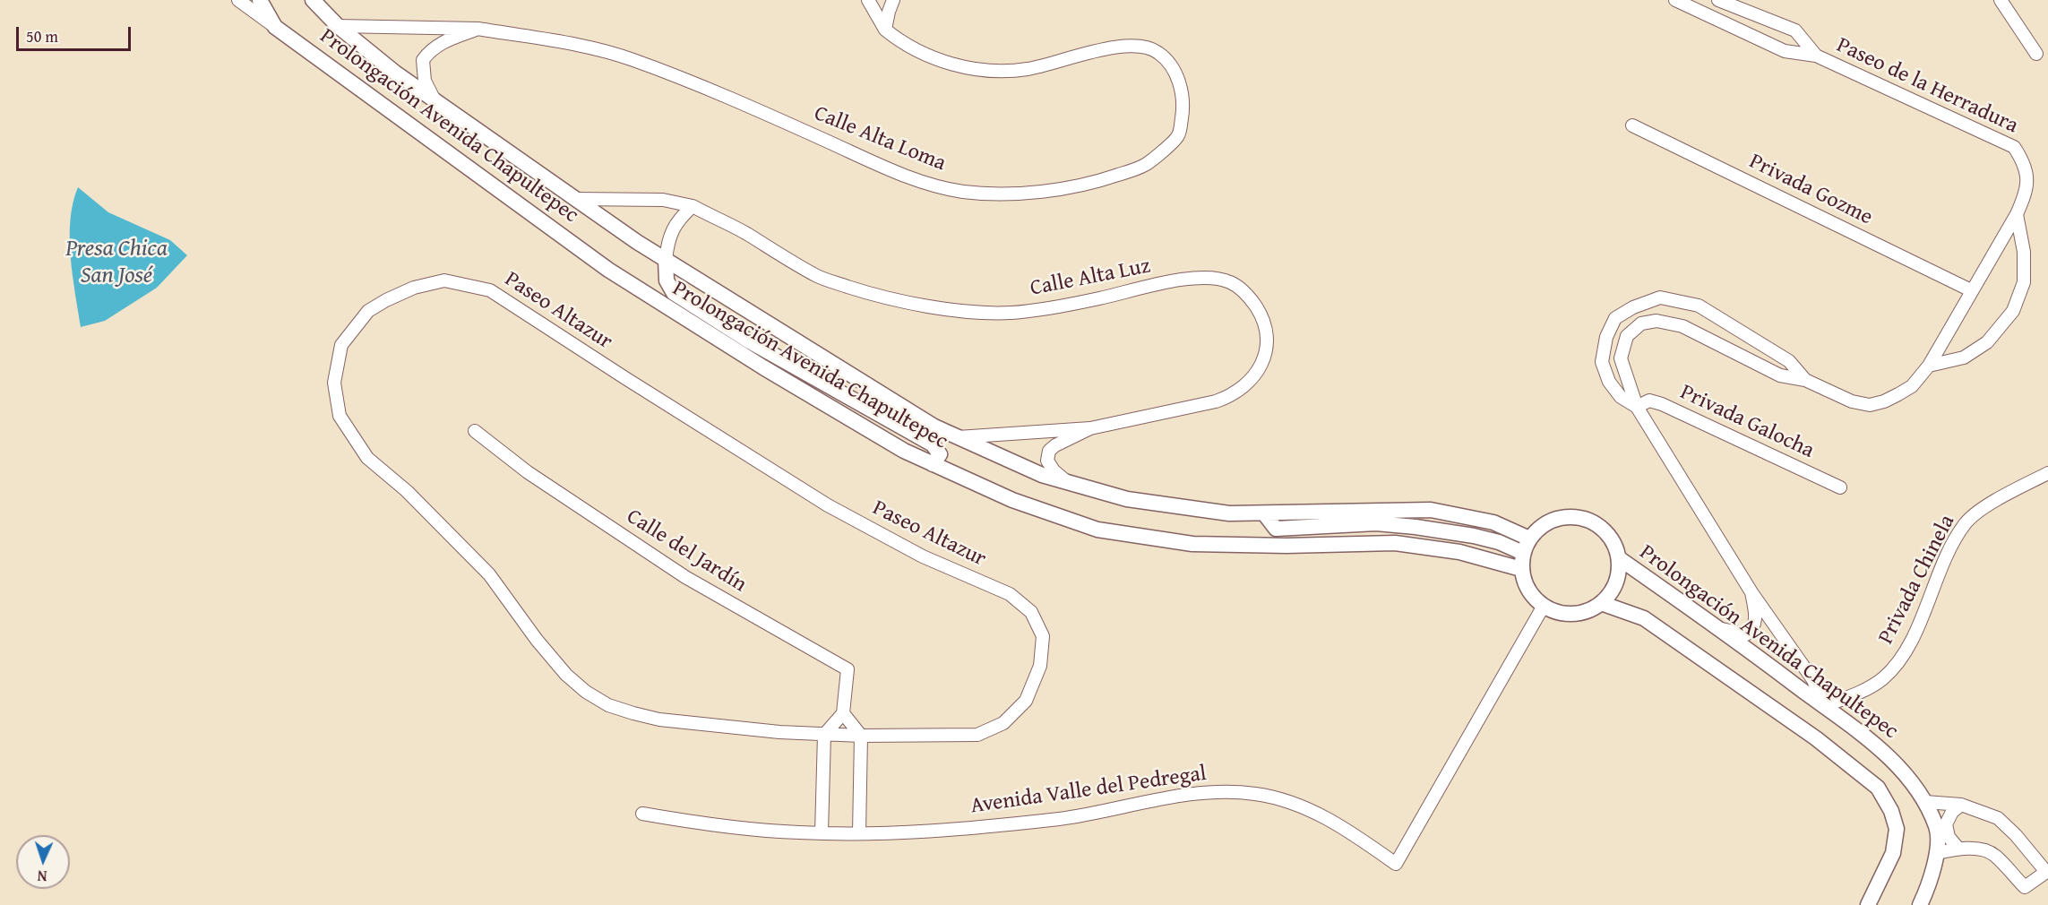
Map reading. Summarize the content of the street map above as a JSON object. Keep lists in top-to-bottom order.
{
  "streets": {
    "street": [
      "Paseo de la Herradura",
      "Prolongación Avenida Chapultepec",
      "Calle Alta Loma",
      "Privada Gozme",
      "Calle Alta Luz",
      "Paseo Altazur",
      "Privada Galocha",
      "Calle del Jardín",
      "Privada Chinela",
      "Avenida Valle del Pedregal"
    ]
  },
  "crossings": [
    ["Paseo de la Herradura", "Prolongación Avenida Chapultepec"],
    ["Paseo de la Herradura", "Privada Gozme"],
    ["Paseo de la Herradura", "Privada Galocha"],
    ["Paseo de la Herradura", "Privada Chinela"],
    ["Prolongación Avenida Chapultepec", "Calle Alta Loma"],
    ["Prolongación Avenida Chapultepec", "Calle Alta Luz"],
    ["Prolongación Avenida Chapultepec", "Privada Chinela"],
    ["Prolongación Avenida Chapultepec", "Avenida Valle del Pedregal"]
  ],
  "water": ["Presa Chica San José"],
  "scale_bar": "50 m",
  "north": "bottom"
}
